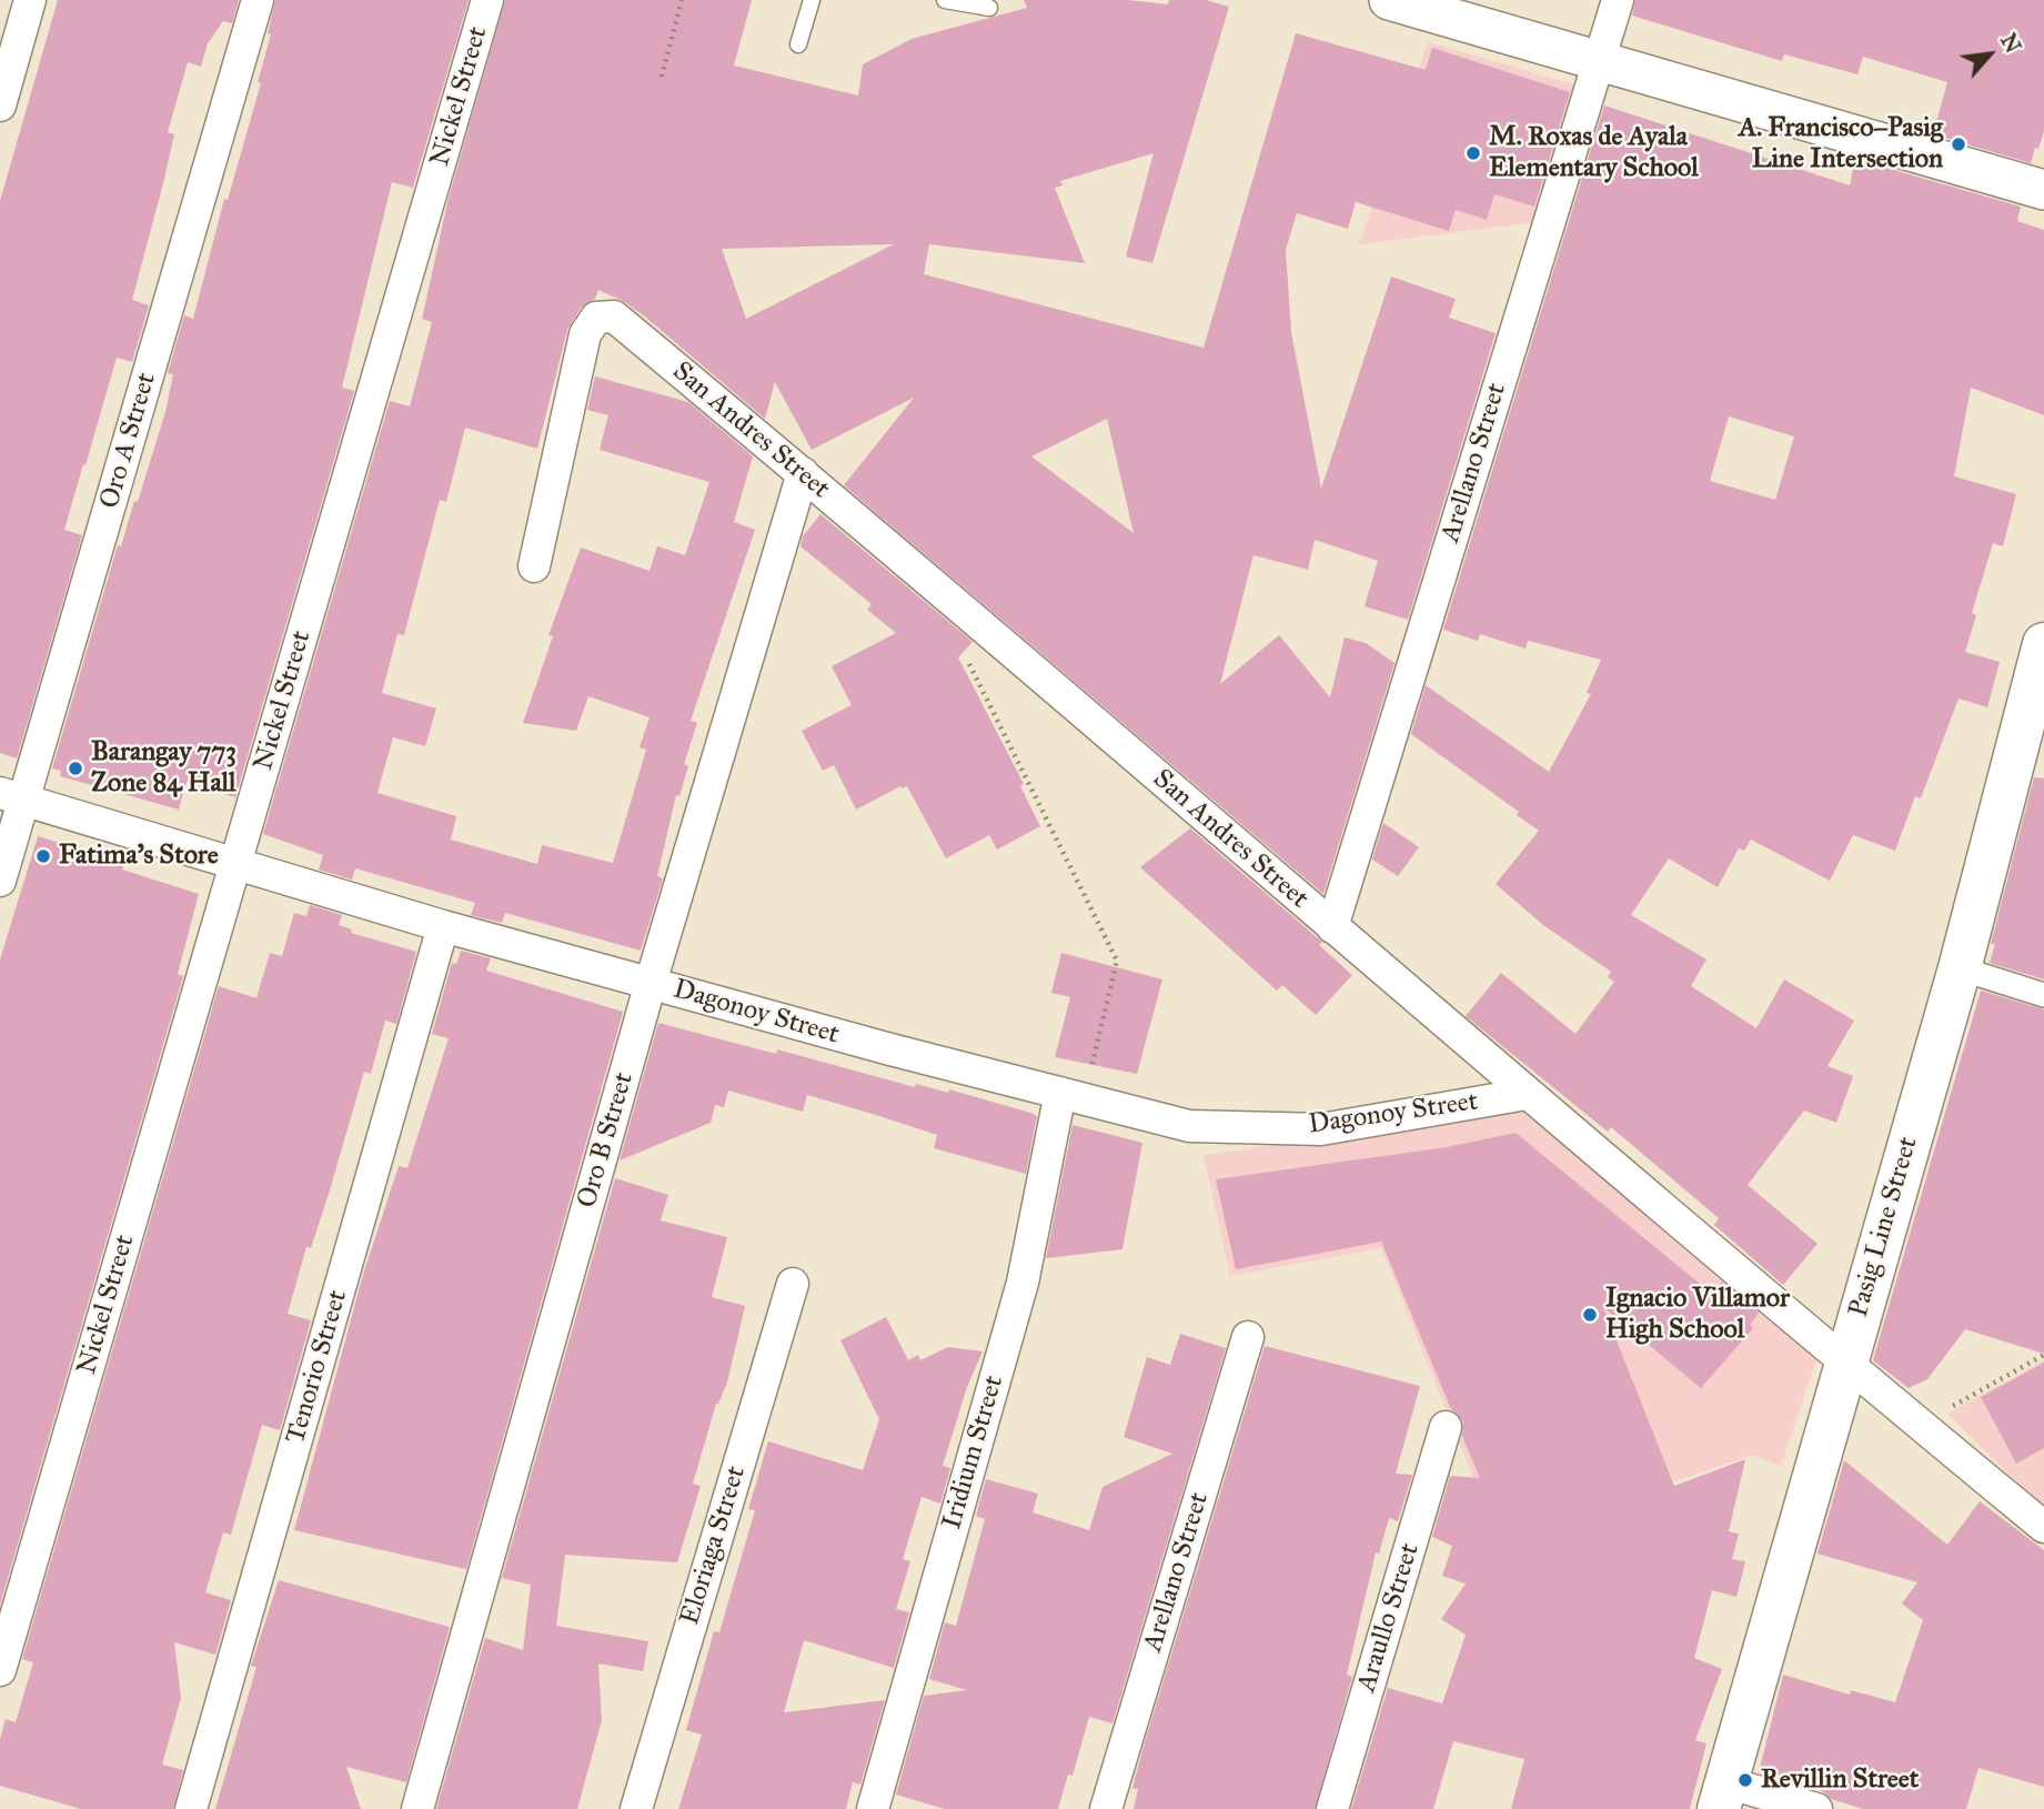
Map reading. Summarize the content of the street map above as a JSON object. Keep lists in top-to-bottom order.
{
  "streets": {
    "main road": ["Pasig Line Street"],
    "street": [
      "Nickel Street",
      "San Andres Street",
      "Oro A Street",
      "Arellano Street",
      "Dagonoy Street",
      "Oro B Street",
      "Tenorio Street",
      "Iridium Street",
      "Eloriaga Street",
      "Araullo Street"
    ]
  },
  "crossings": [
    ["Nickel Street", "Dagonoy Street"],
    ["San Andres Street", "Arellano Street"],
    ["San Andres Street", "Dagonoy Street"],
    ["San Andres Street", "Oro B Street"],
    ["San Andres Street", "Pasig Line Street"],
    ["Oro A Street", "Dagonoy Street"],
    ["Dagonoy Street", "Oro B Street"],
    ["Dagonoy Street", "Tenorio Street"],
    ["Dagonoy Street", "Iridium Street"]
  ],
  "places": [
    "A. Francisco–Pasig Line Intersection",
    "M. Roxas de Ayala Elementary School",
    "Barangay 773 Zone 84 Hall",
    "Fatima's Store",
    "Ignacio Villamor High School",
    "Revillin Street"
  ],
  "north": "top right"
}
